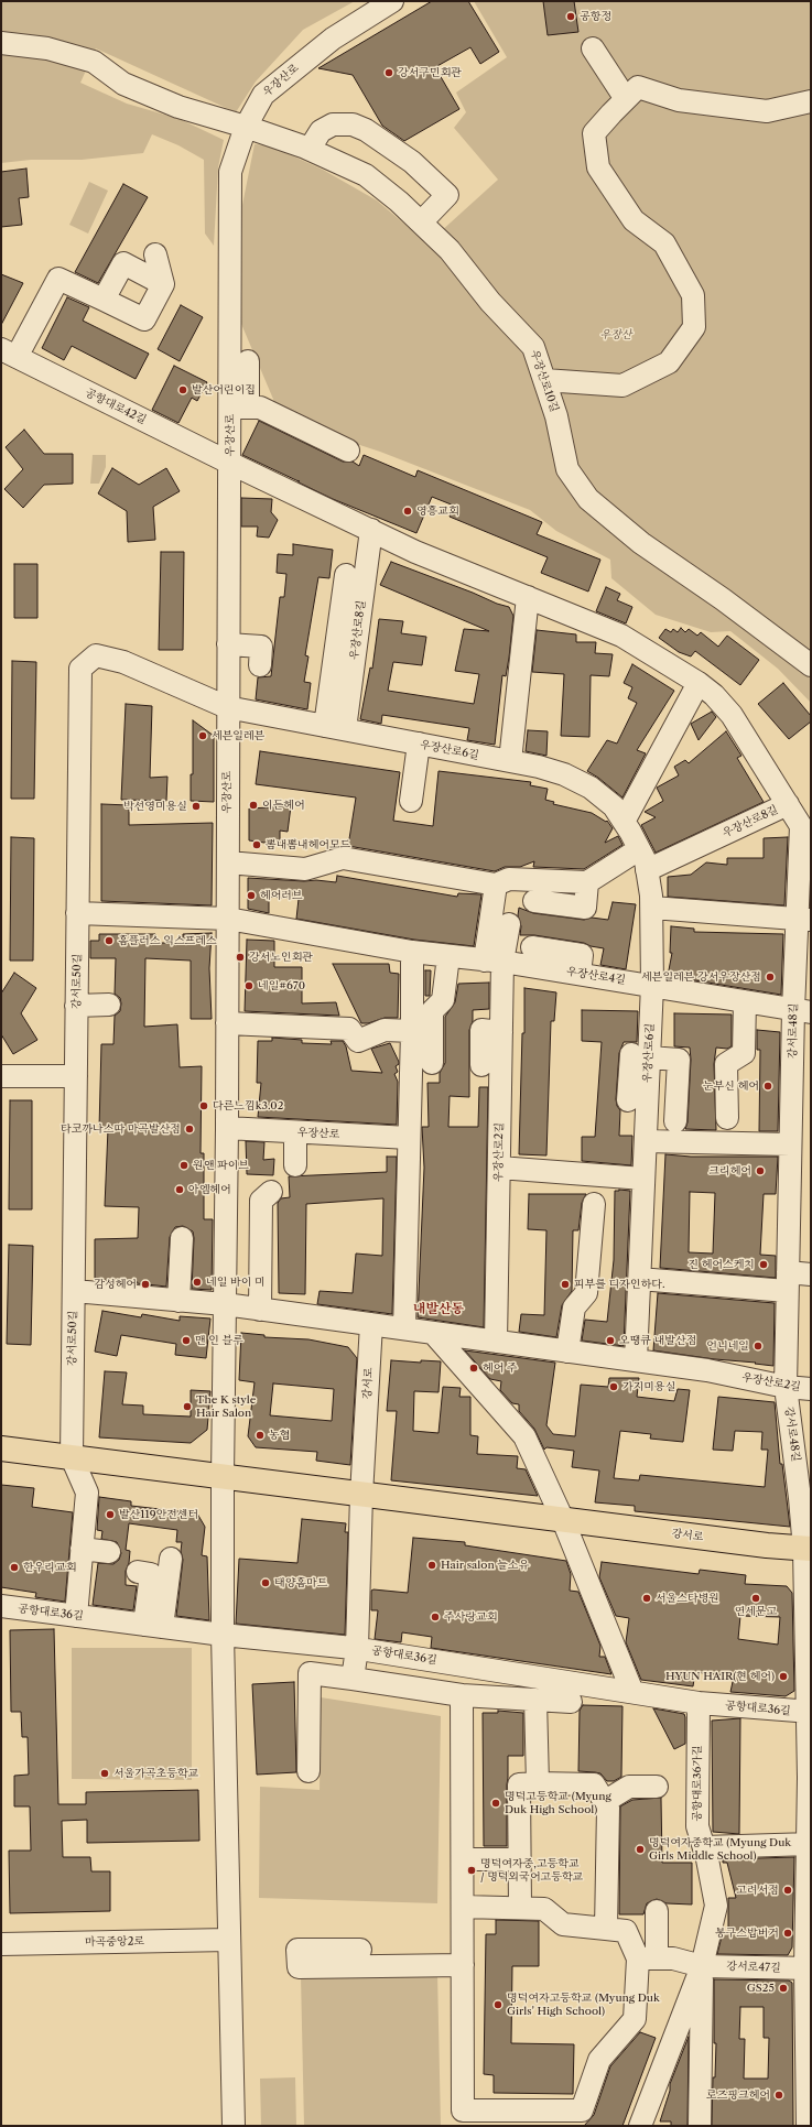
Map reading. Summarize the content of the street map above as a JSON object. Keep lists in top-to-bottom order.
{
  "streets": {
    "main road": ["강서로"],
    "street": [
      "우장산로",
      "우장산로10길",
      "공항대로42길",
      "우장산로8길",
      "우장산로6길",
      "우장산로4길",
      "강서로50길",
      "강서로48길",
      "우장산로2길",
      "공항대로36길",
      "공항대로36가길",
      "마곡중앙2로",
      "강서로47길"
    ]
  },
  "crossings": [
    ["우장산로", "우장산로10길"],
    ["우장산로", "공항대로42길"],
    ["우장산로", "우장산로8길"],
    ["우장산로", "우장산로6길"],
    ["우장산로", "우장산로4길"],
    ["우장산로", "강서로50길"],
    ["우장산로", "우장산로2길"],
    ["우장산로", "강서로"],
    ["공항대로42길", "우장산로8길"],
    ["우장산로8길", "우장산로6길"],
    ["우장산로8길", "강서로48길"],
    ["우장산로6길", "우장산로4길"],
    ["우장산로6길", "강서로50길"],
    ["우장산로6길", "우장산로2길"],
    ["우장산로4길", "강서로48길"],
    ["우장산로4길", "우장산로2길"],
    ["강서로50길", "강서로"],
    ["강서로48길", "우장산로2길"],
    ["강서로48길", "강서로"],
    ["우장산로2길", "강서로"],
    ["강서로", "공항대로36길"],
    ["공항대로36길", "공항대로36가길"],
    ["공항대로36가길", "강서로47길"]
  ],
  "districts": ["내발산동"],
  "parks": ["우장산"],
  "places": [
    "공항정",
    "강서구민회관",
    "발산어린이집",
    "영흥교회",
    "세븐일레븐",
    "이든헤어",
    "박선영미용실",
    "뽐내뽐내헤어모드",
    "헤어러브",
    "홈플러스 익스프레스",
    "강서노인회관",
    "세븐일레븐 강서우장산점",
    "네일#670",
    "눈부신 헤어",
    "다른느낌k3.02",
    "타코까나스따 마곡발산점",
    "원앤 파이브",
    "크리헤어",
    "아엠헤어",
    "진 헤어스케치",
    "네일 바이 미",
    "감성헤어",
    "피부를 디자인하다.",
    "맨 인 블루",
    "오땡큐 내발산점",
    "언니네일",
    "헤어 주",
    "가지미용실",
    "The K style Hair Salon",
    "농협",
    "발산119안전센터",
    "Hair salon 늘소유",
    "한우리교회",
    "태양홈마트",
    "서울스타병원",
    "연세문고",
    "주사랑교회",
    "HYUN HAIR(현 헤어)",
    "서울가곡초등학교",
    "명덕고등학교 (Myung Duk High School)",
    "명덕여자중학교 (Myung Duk Girls Middle School)",
    "명덕여자중,고등학교 / 명덕외국어고등학교",
    "고려서점",
    "봉구스밥버거",
    "GS25",
    "명덕여자고등학교 (Myung Duk Girls' High School)",
    "로즈핑크헤어"
  ]
}
